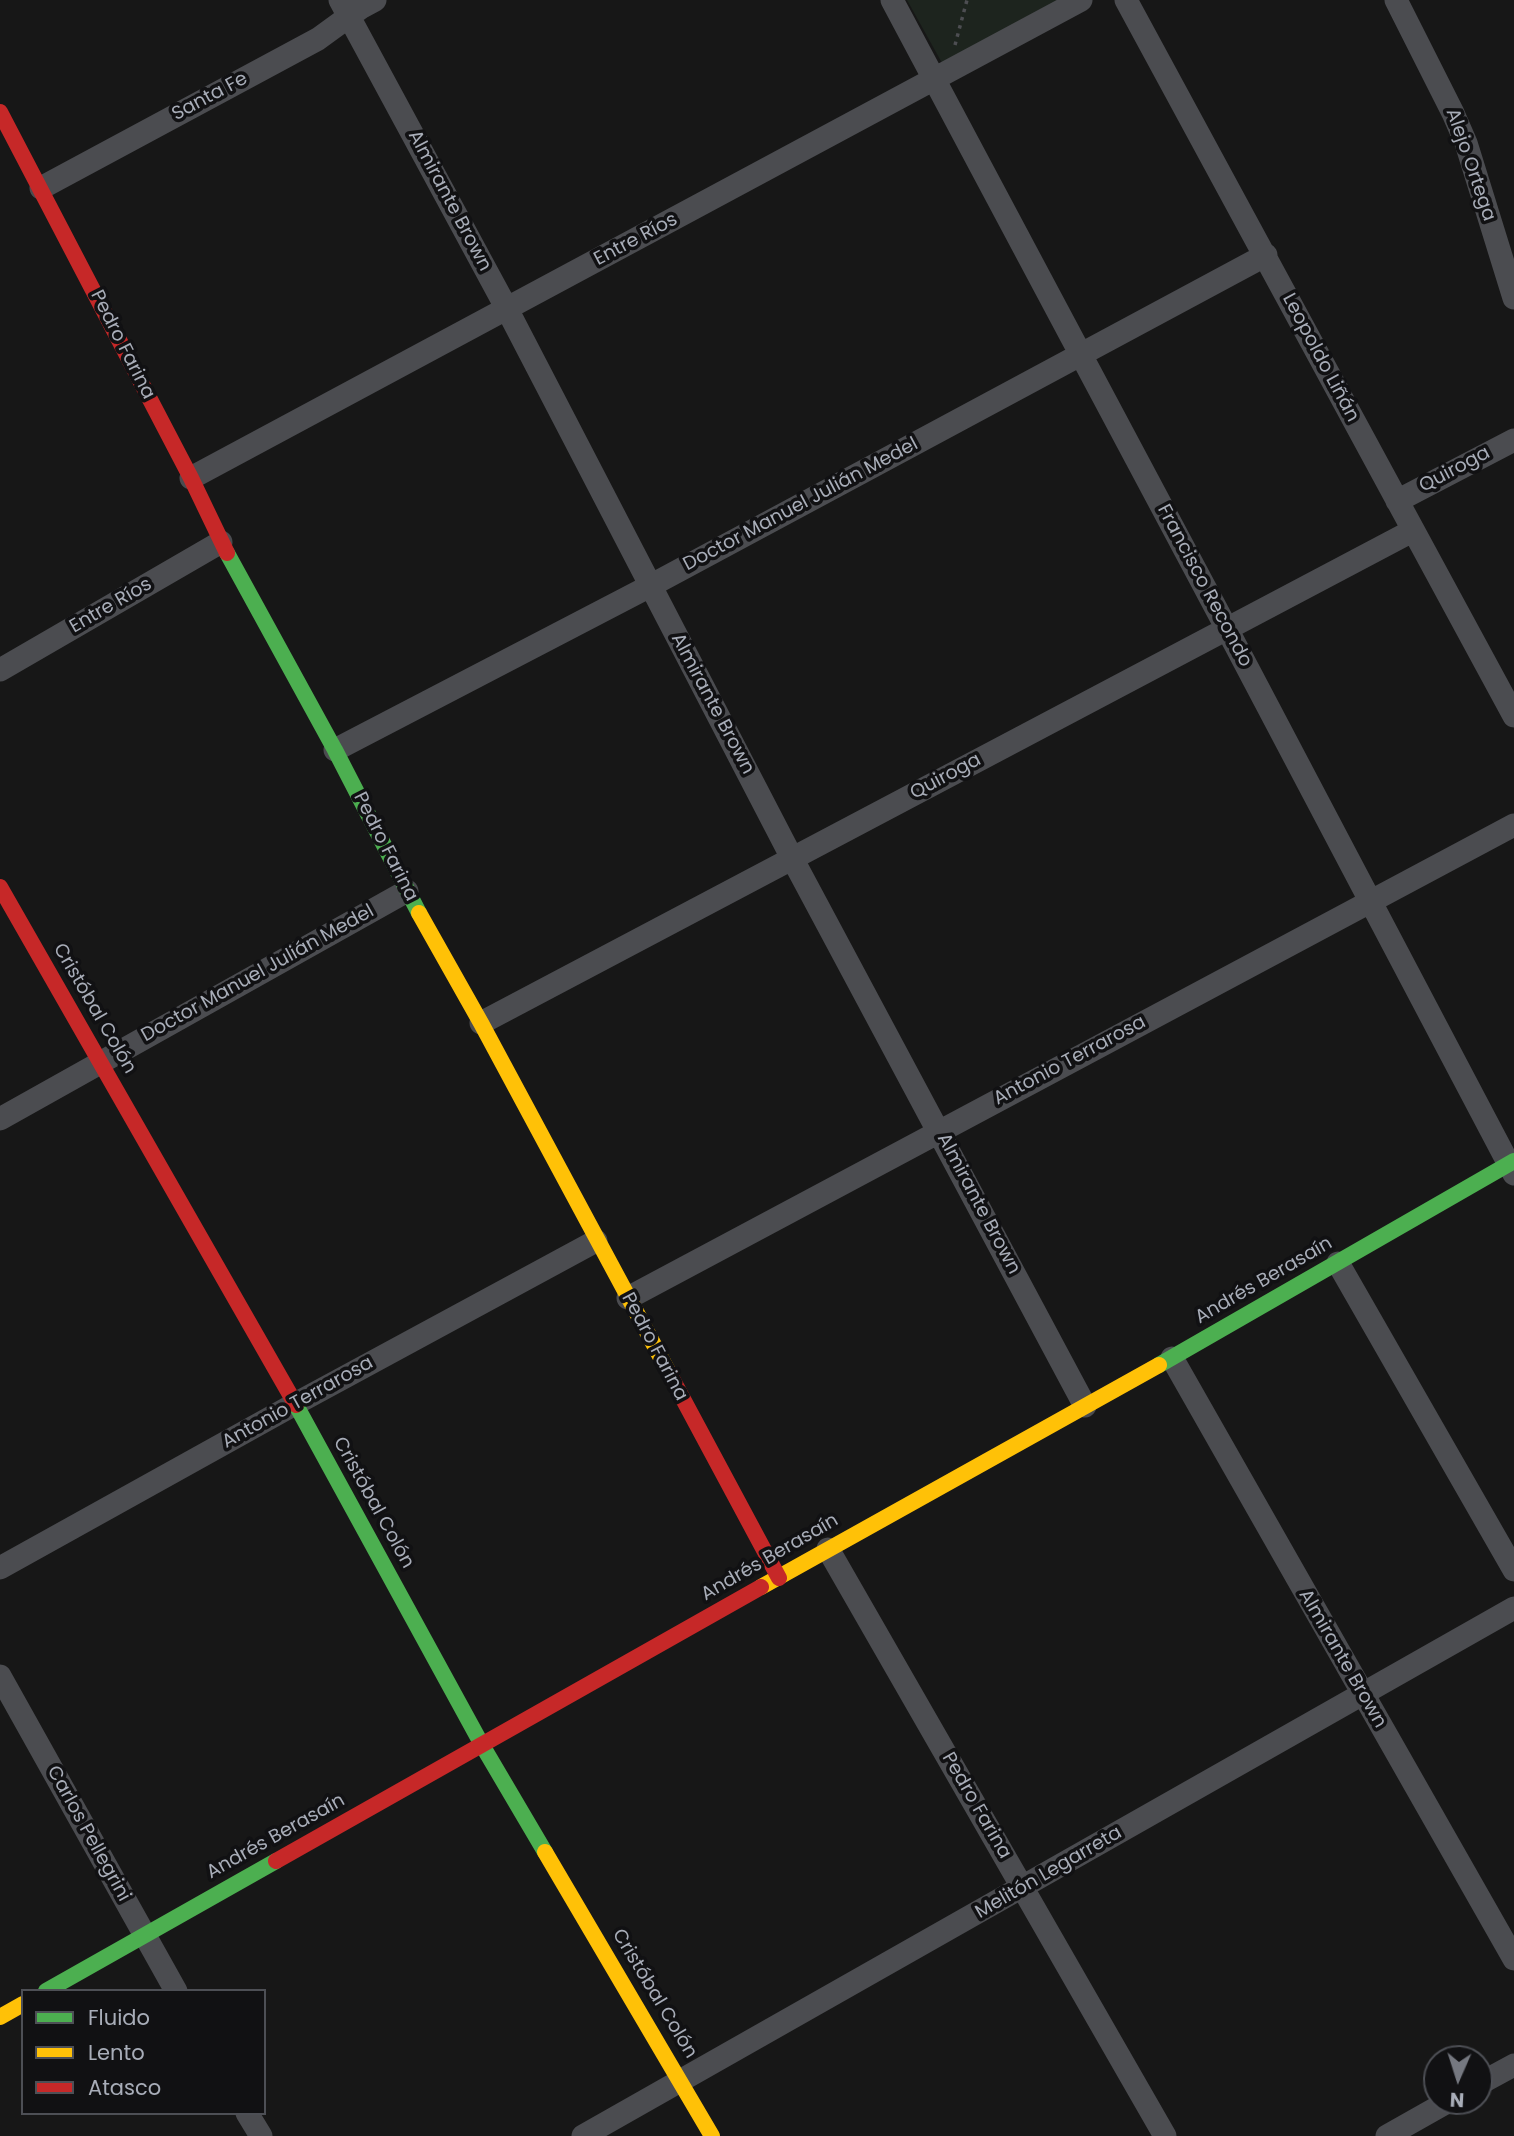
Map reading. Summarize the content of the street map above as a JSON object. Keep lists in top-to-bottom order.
{
  "streets": {
    "street": [
      "Santa Fe",
      "Alejo Ortega",
      "Almirante Brown",
      "Entre Ríos",
      "Pedro Farina",
      "Leopoldo Liñán",
      "Quiroga",
      "Doctor Manuel Julián Medel",
      "Francisco Recondo",
      "Cristóbal Colón",
      "Antonio Terrarosa",
      "Andrés Berasaín",
      "Carlos Pellegrini",
      "Melitón Legarreta"
    ]
  },
  "crossings": [
    ["Santa Fe", "Almirante Brown"],
    ["Santa Fe", "Pedro Farina"],
    ["Almirante Brown", "Entre Ríos"],
    ["Almirante Brown", "Quiroga"],
    ["Almirante Brown", "Doctor Manuel Julián Medel"],
    ["Almirante Brown", "Antonio Terrarosa"],
    ["Almirante Brown", "Andrés Berasaín"],
    ["Almirante Brown", "Melitón Legarreta"],
    ["Entre Ríos", "Pedro Farina"],
    ["Entre Ríos", "Francisco Recondo"],
    ["Pedro Farina", "Quiroga"],
    ["Pedro Farina", "Doctor Manuel Julián Medel"],
    ["Pedro Farina", "Antonio Terrarosa"],
    ["Pedro Farina", "Andrés Berasaín"],
    ["Pedro Farina", "Melitón Legarreta"],
    ["Leopoldo Liñán", "Quiroga"],
    ["Leopoldo Liñán", "Doctor Manuel Julián Medel"],
    ["Quiroga", "Francisco Recondo"],
    ["Doctor Manuel Julián Medel", "Francisco Recondo"],
    ["Doctor Manuel Julián Medel", "Cristóbal Colón"],
    ["Francisco Recondo", "Antonio Terrarosa"],
    ["Francisco Recondo", "Andrés Berasaín"],
    ["Cristóbal Colón", "Antonio Terrarosa"],
    ["Cristóbal Colón", "Andrés Berasaín"],
    ["Cristóbal Colón", "Melitón Legarreta"],
    ["Andrés Berasaín", "Carlos Pellegrini"]
  ],
  "legend": ["Fluido", "Lento", "Atasco"],
  "north": "bottom"
}
